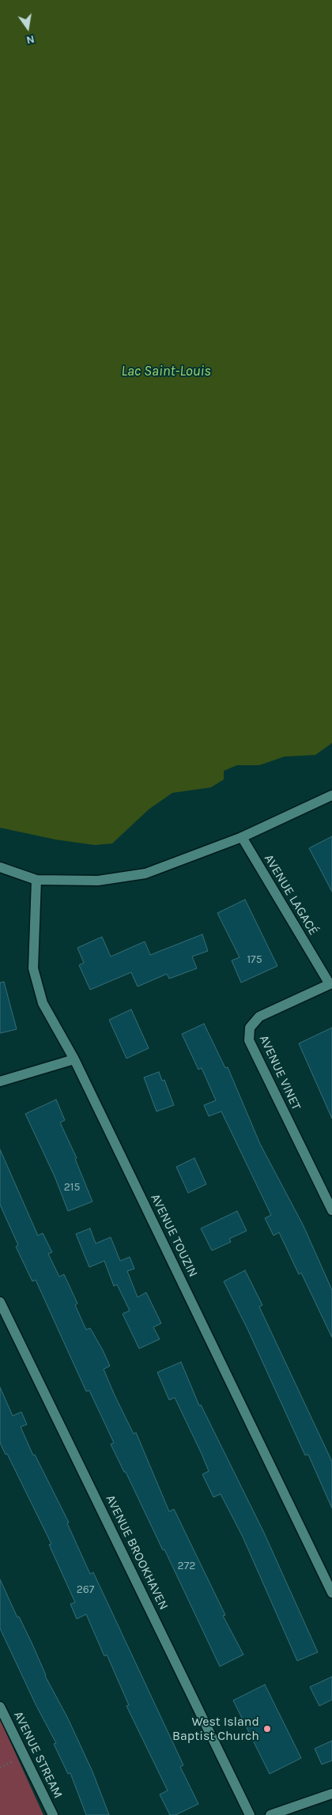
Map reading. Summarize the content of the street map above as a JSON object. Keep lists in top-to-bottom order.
{
  "streets": {
    "street": [
      "AVENUE LAGACÉ",
      "AVENUE VINET",
      "AVENUE TOUZIN",
      "AVENUE BROOKHAVEN",
      "AVENUE STREAM"
    ]
  },
  "crossings": [
    ["AVENUE LAGACÉ", "AVENUE VINET"]
  ],
  "water": ["Lac Saint-Louis"],
  "places": ["West Island Baptist Church"],
  "house_numbers": [
    "175",
    "215",
    "272",
    "267"
  ],
  "north": "bottom"
}
